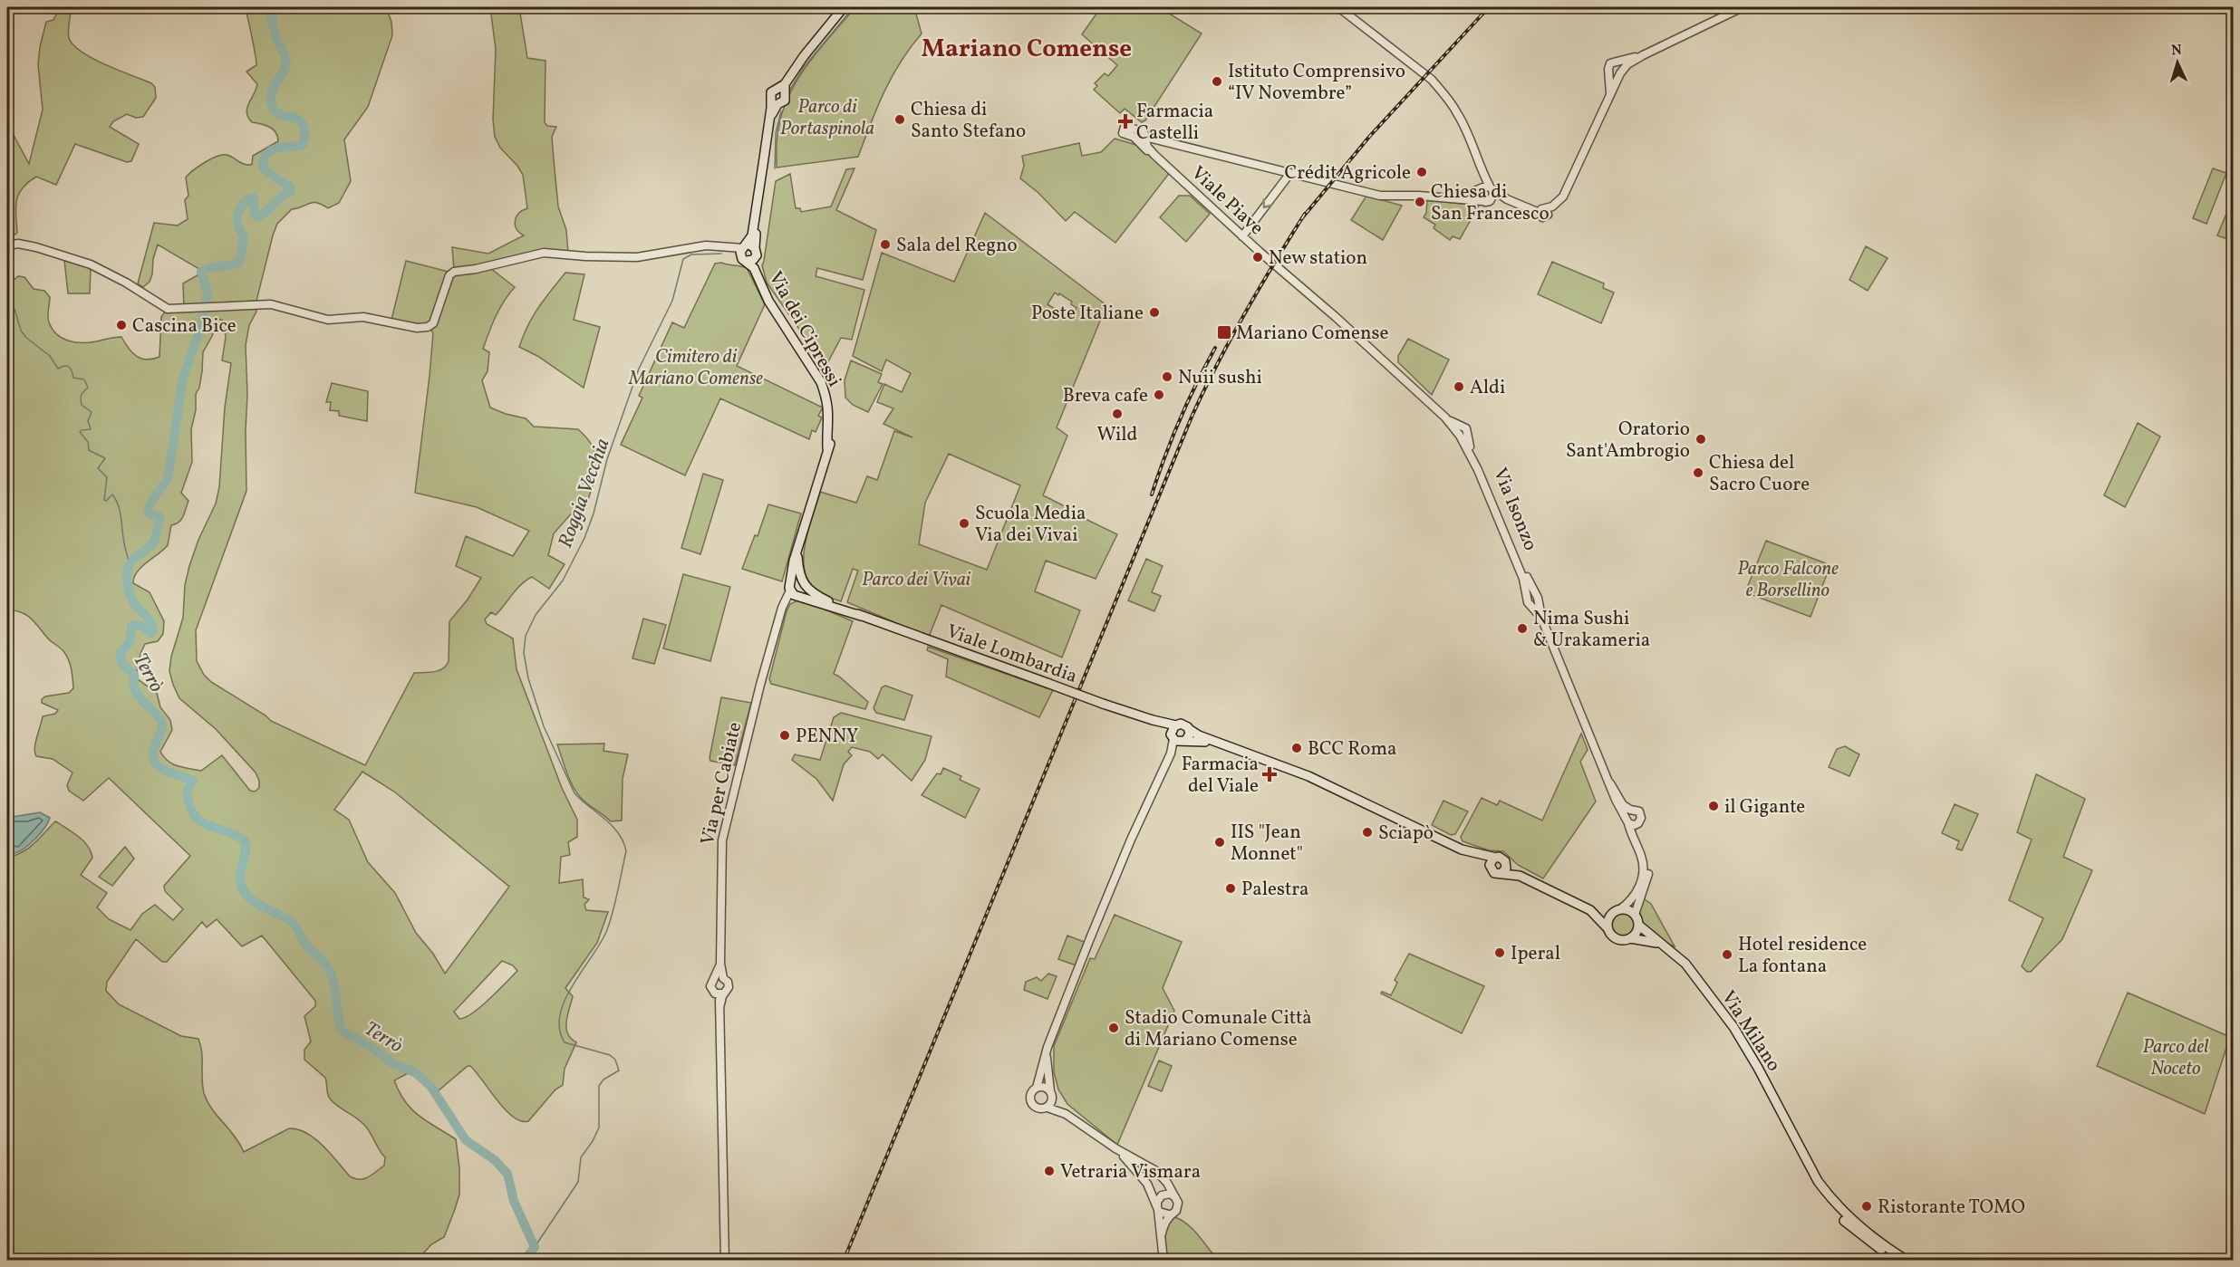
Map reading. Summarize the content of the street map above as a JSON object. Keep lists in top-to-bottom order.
{
  "streets": {
    "main road": ["Via dei Cipressi", "Viale Lombardia", "Via Milano"],
    "street": ["Viale Piave", "Via Isonzo", "Via per Cabiate"]
  },
  "crossings": [
    ["Viale Piave", "Via Isonzo"],
    ["Via dei Cipressi", "Viale Lombardia"],
    ["Via dei Cipressi", "Via per Cabiate"],
    ["Viale Lombardia", "Via per Cabiate"]
  ],
  "districts": ["Mariano Comense"],
  "water": ["Roggia Vecchia", "Terrò"],
  "parks": [
    "Parco di Portaspinola",
    "Cimitero di Mariano Comense",
    "Parco Falcone e Borsellino",
    "Parco dei Vivai",
    "Parco del Noceto"
  ],
  "places": {
    "other": [
      "Istituto Comprensivo “IV Novembre”",
      "Chiesa di Santo Stefano",
      "Crédit Agricole",
      "Chiesa di San Francesco",
      "Sala del Regno",
      "New station",
      "Poste Italiane",
      "Cascina Bice",
      "Nuii sushi",
      "Aldi",
      "Breva cafe",
      "Wild",
      "Oratorio Sant'Ambrogio",
      "Chiesa del Sacro Cuore",
      "Scuola Media Via dei Vivai",
      "Nima Sushi & Urakameria",
      "PENNY",
      "BCC Roma",
      "il Gigante",
      "Sciapò",
      "IIS \"Jean Monnet\"",
      "Palestra",
      "Iperal",
      "Hotel residence La fontana",
      "Stadio Comunale Città di Mariano Comense",
      "Vetraria Vismara",
      "Ristorante TOMO"
    ],
    "health": ["Farmacia Castelli", "Farmacia del Viale"],
    "transit": ["Mariano Comense"]
  },
  "north": "top"
}
